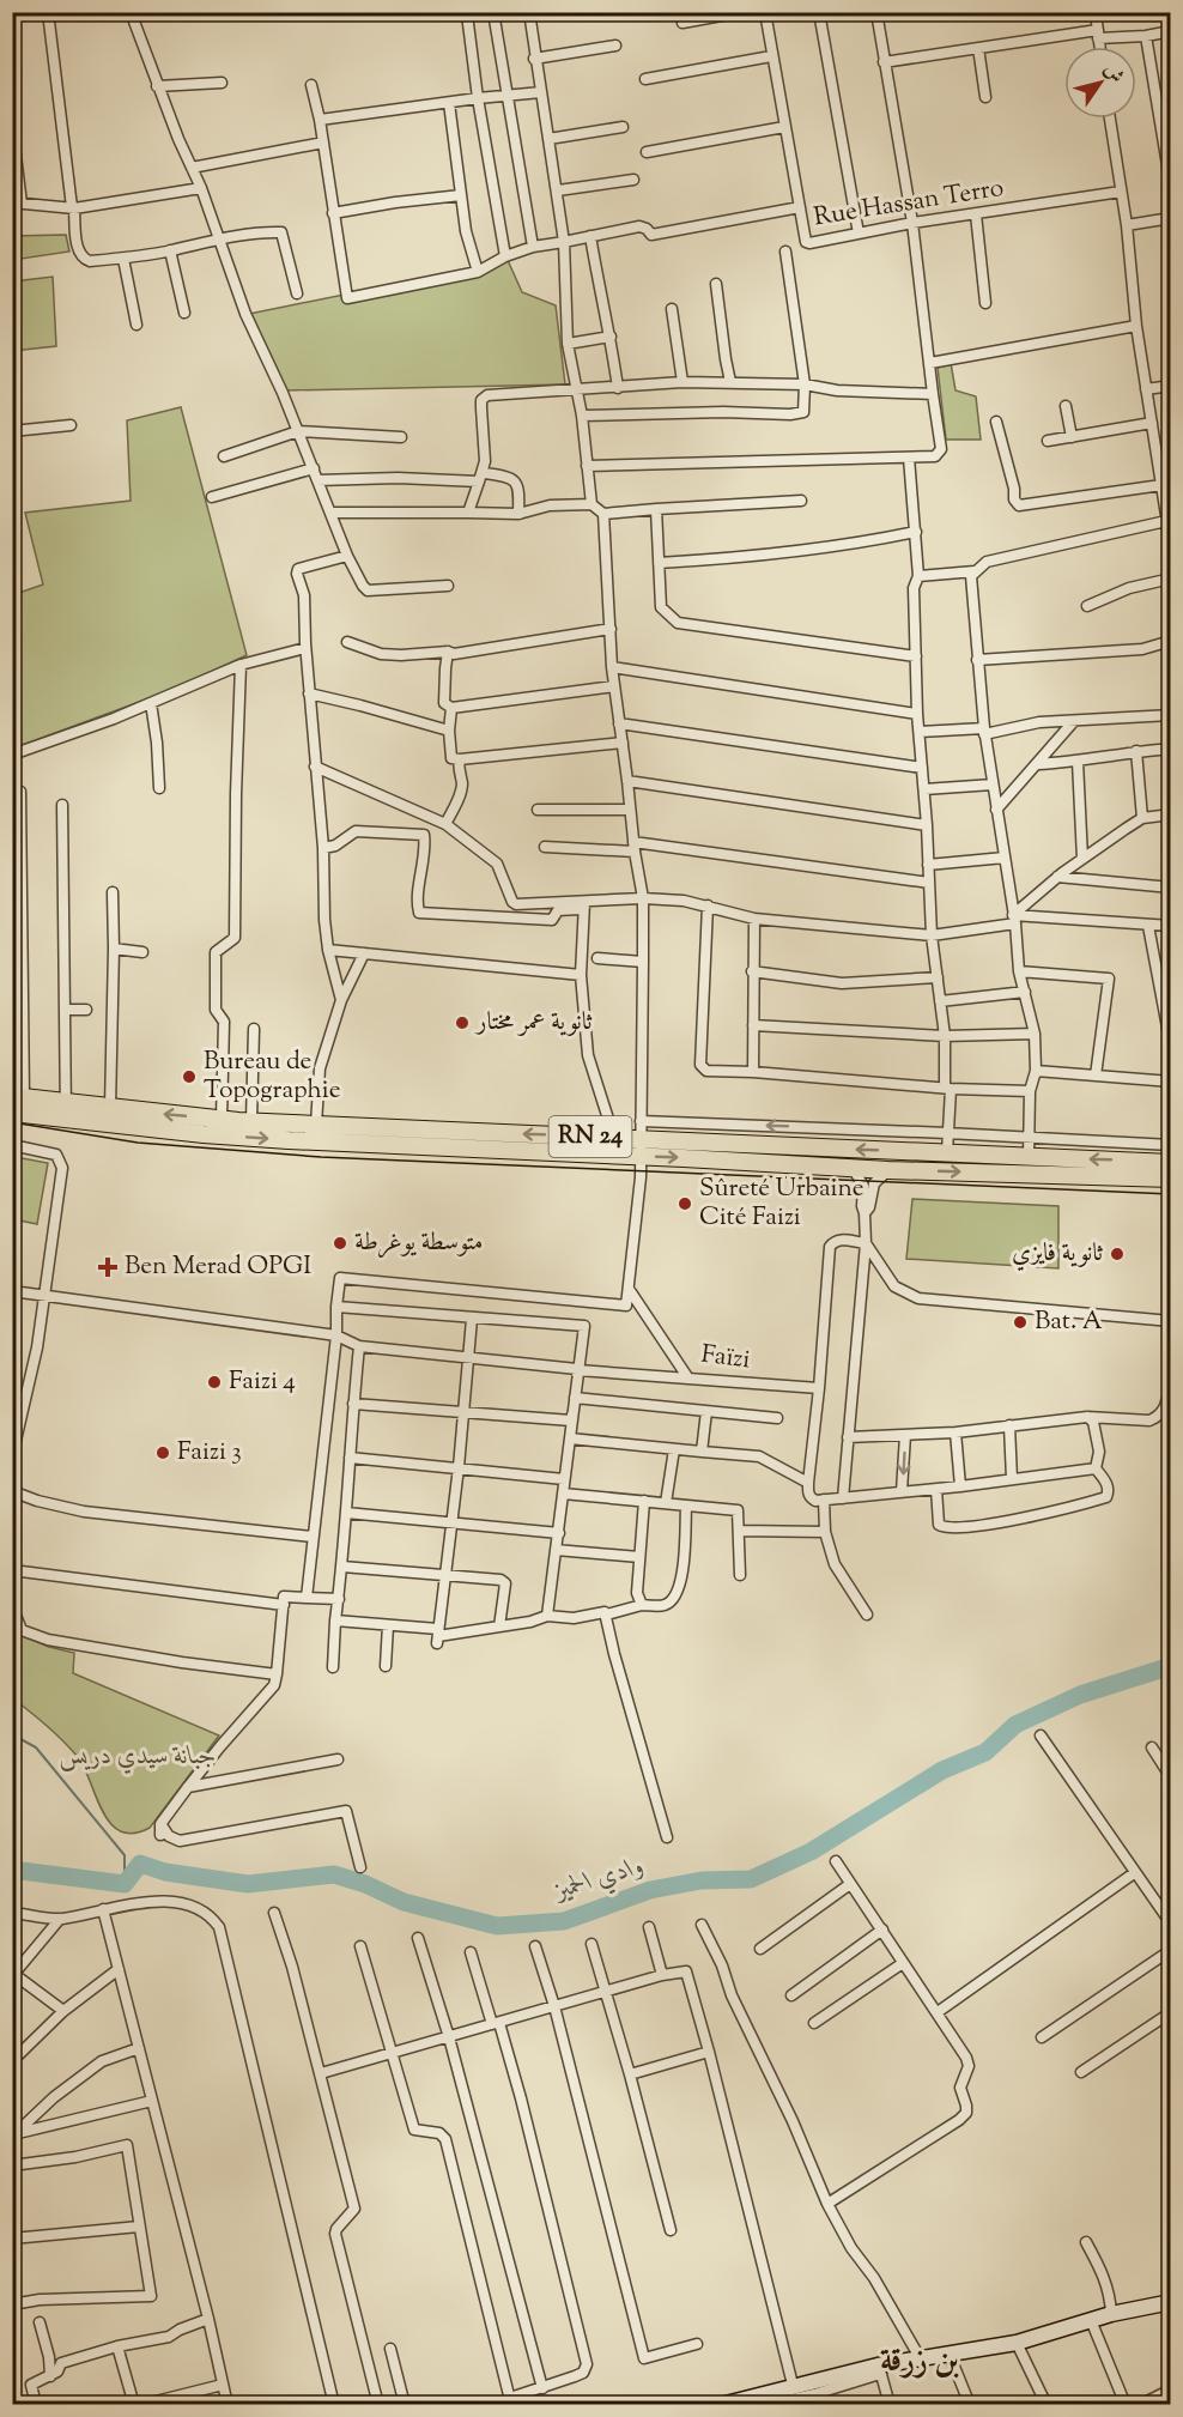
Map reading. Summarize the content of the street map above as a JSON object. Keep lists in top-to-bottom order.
{
  "streets": {
    "main road": ["RN 24"],
    "street": ["Rue Hassan Terro", "Faïzi"]
  },
  "districts": ["بن زرقة"],
  "water": ["وادي الحميز"],
  "parks": ["جبانة سيدي دريس"],
  "places": {
    "other": [
      "ثانوية عمر مختار",
      "Bureau de Topographie",
      "Sûreté Urbaine Cité Faizi",
      "متوسطة يوغرطة",
      "ثانوية فايزي",
      "Bat. A",
      "Faizi 4",
      "Faizi 3"
    ],
    "health": ["Ben Merad OPGI"]
  },
  "north": "top right"
}
